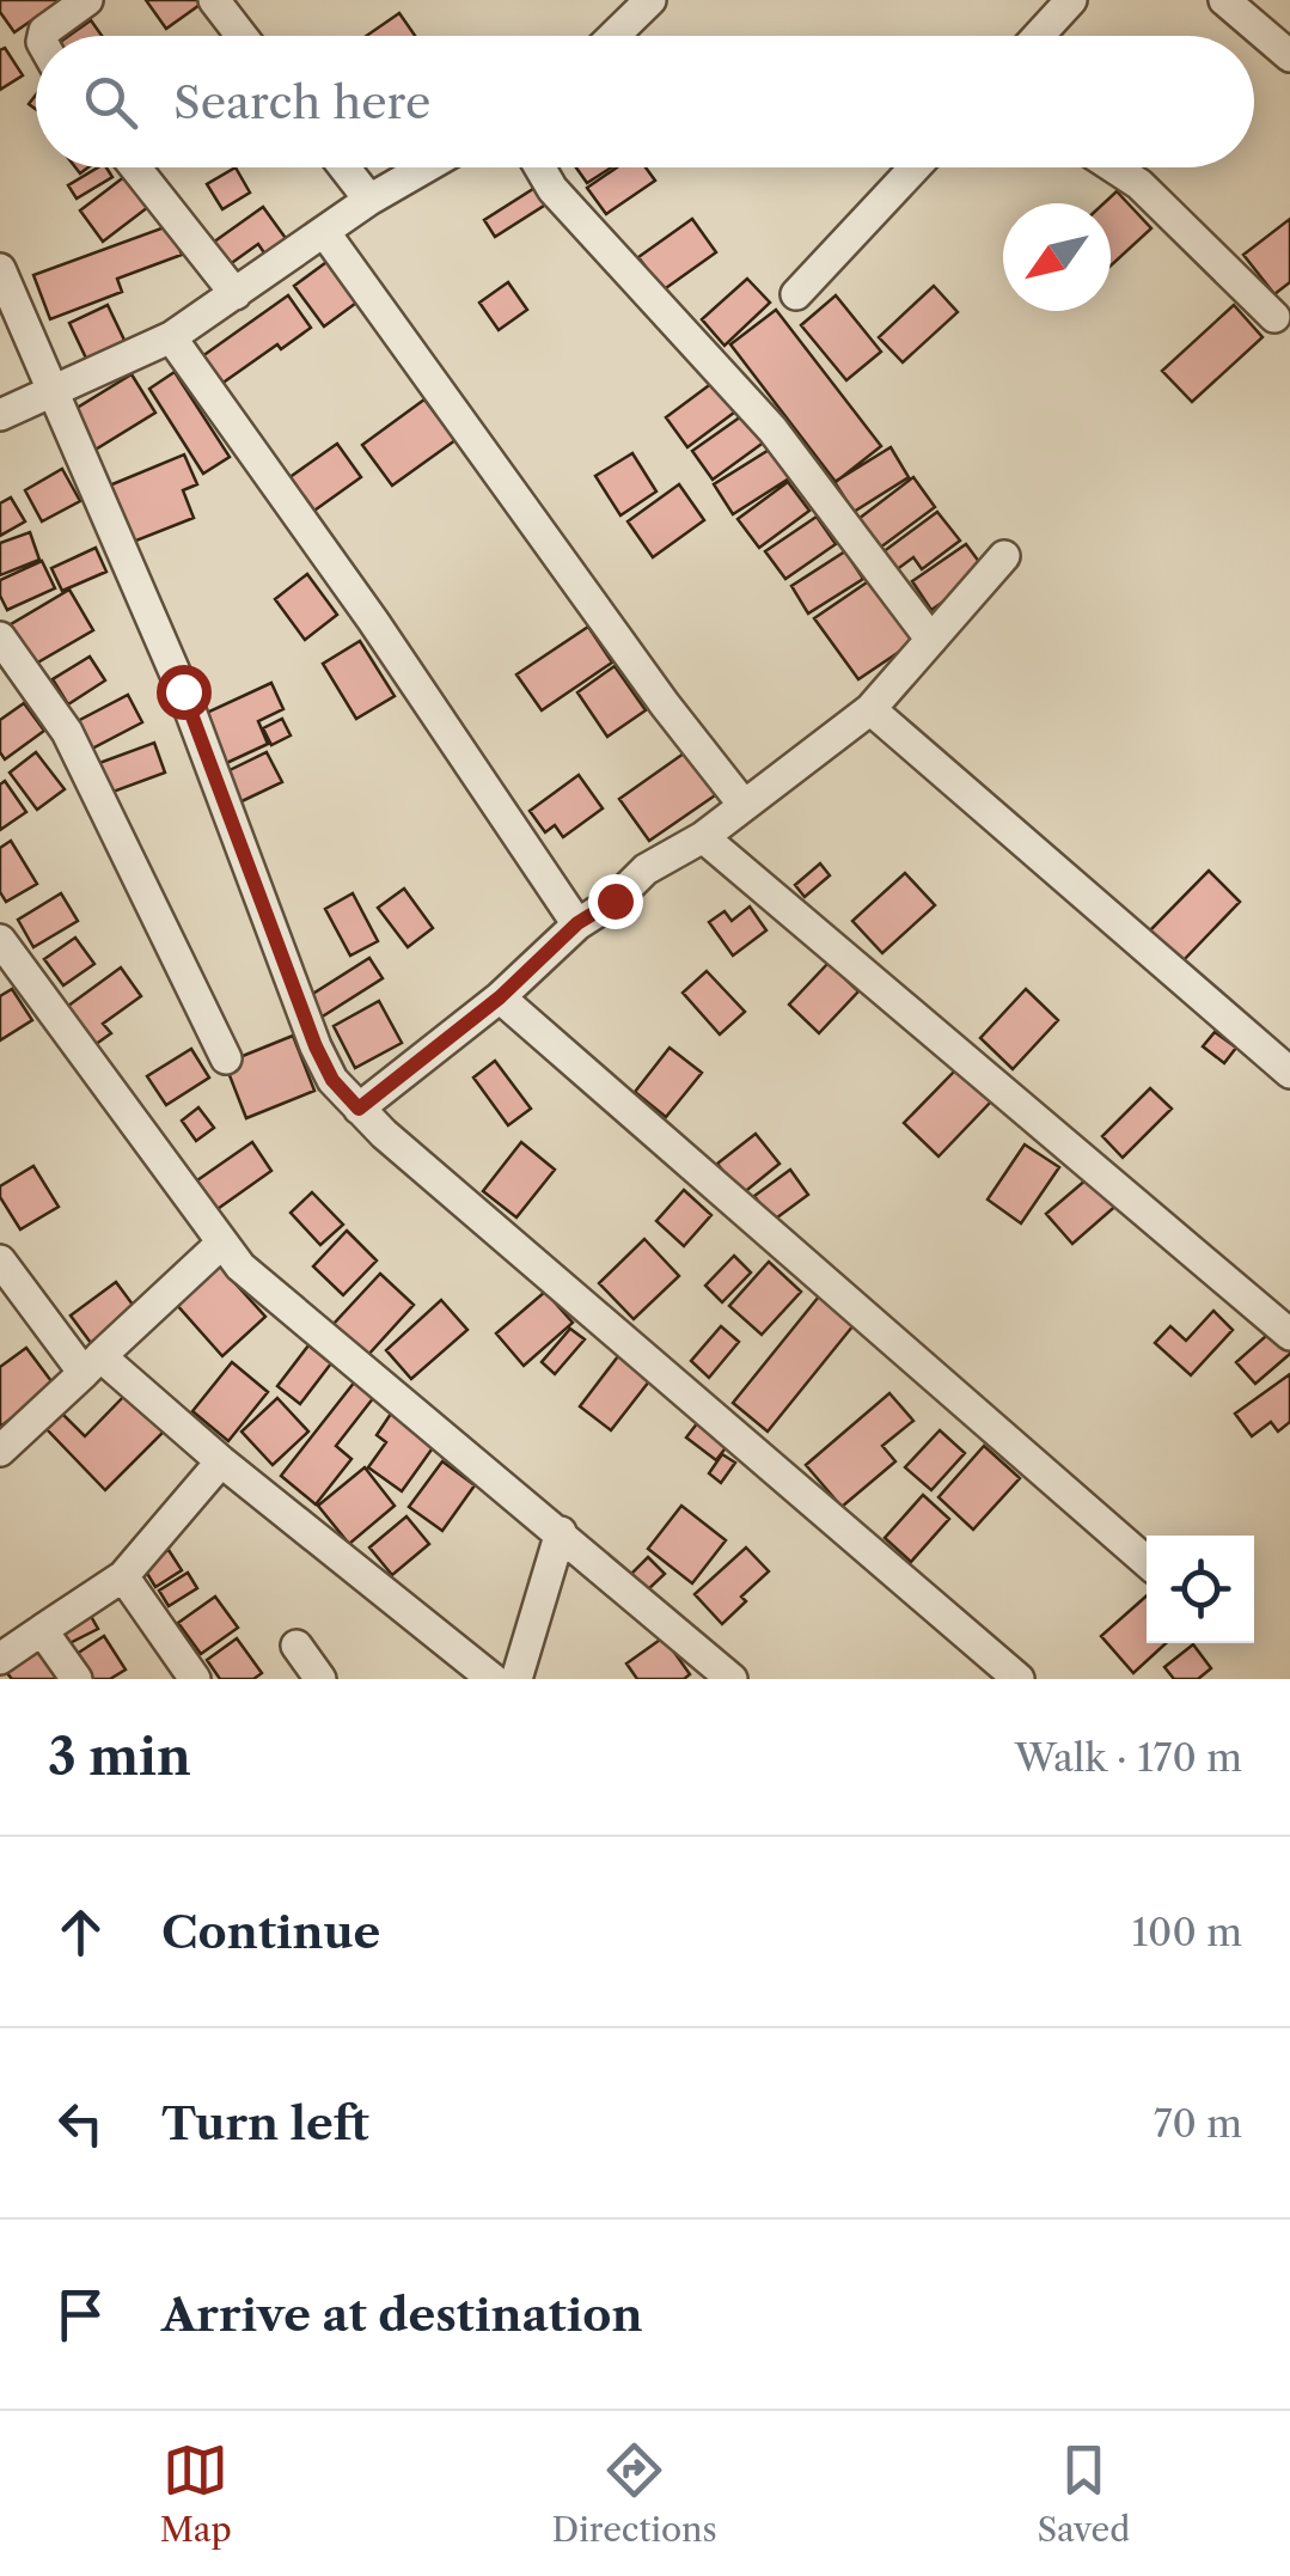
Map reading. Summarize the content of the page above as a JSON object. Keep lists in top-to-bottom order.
{
  "north": "bottom left",
  "page": {
    "search": "Search here",
    "heading": ["3 min", "Walk · 170 m"],
    "list": [
      ["Continue", "100 m"],
      ["Turn left", "70 m"],
      "Arrive at destination"
    ],
    "nav": ["Map", "Directions", "Saved"]
  }
}
